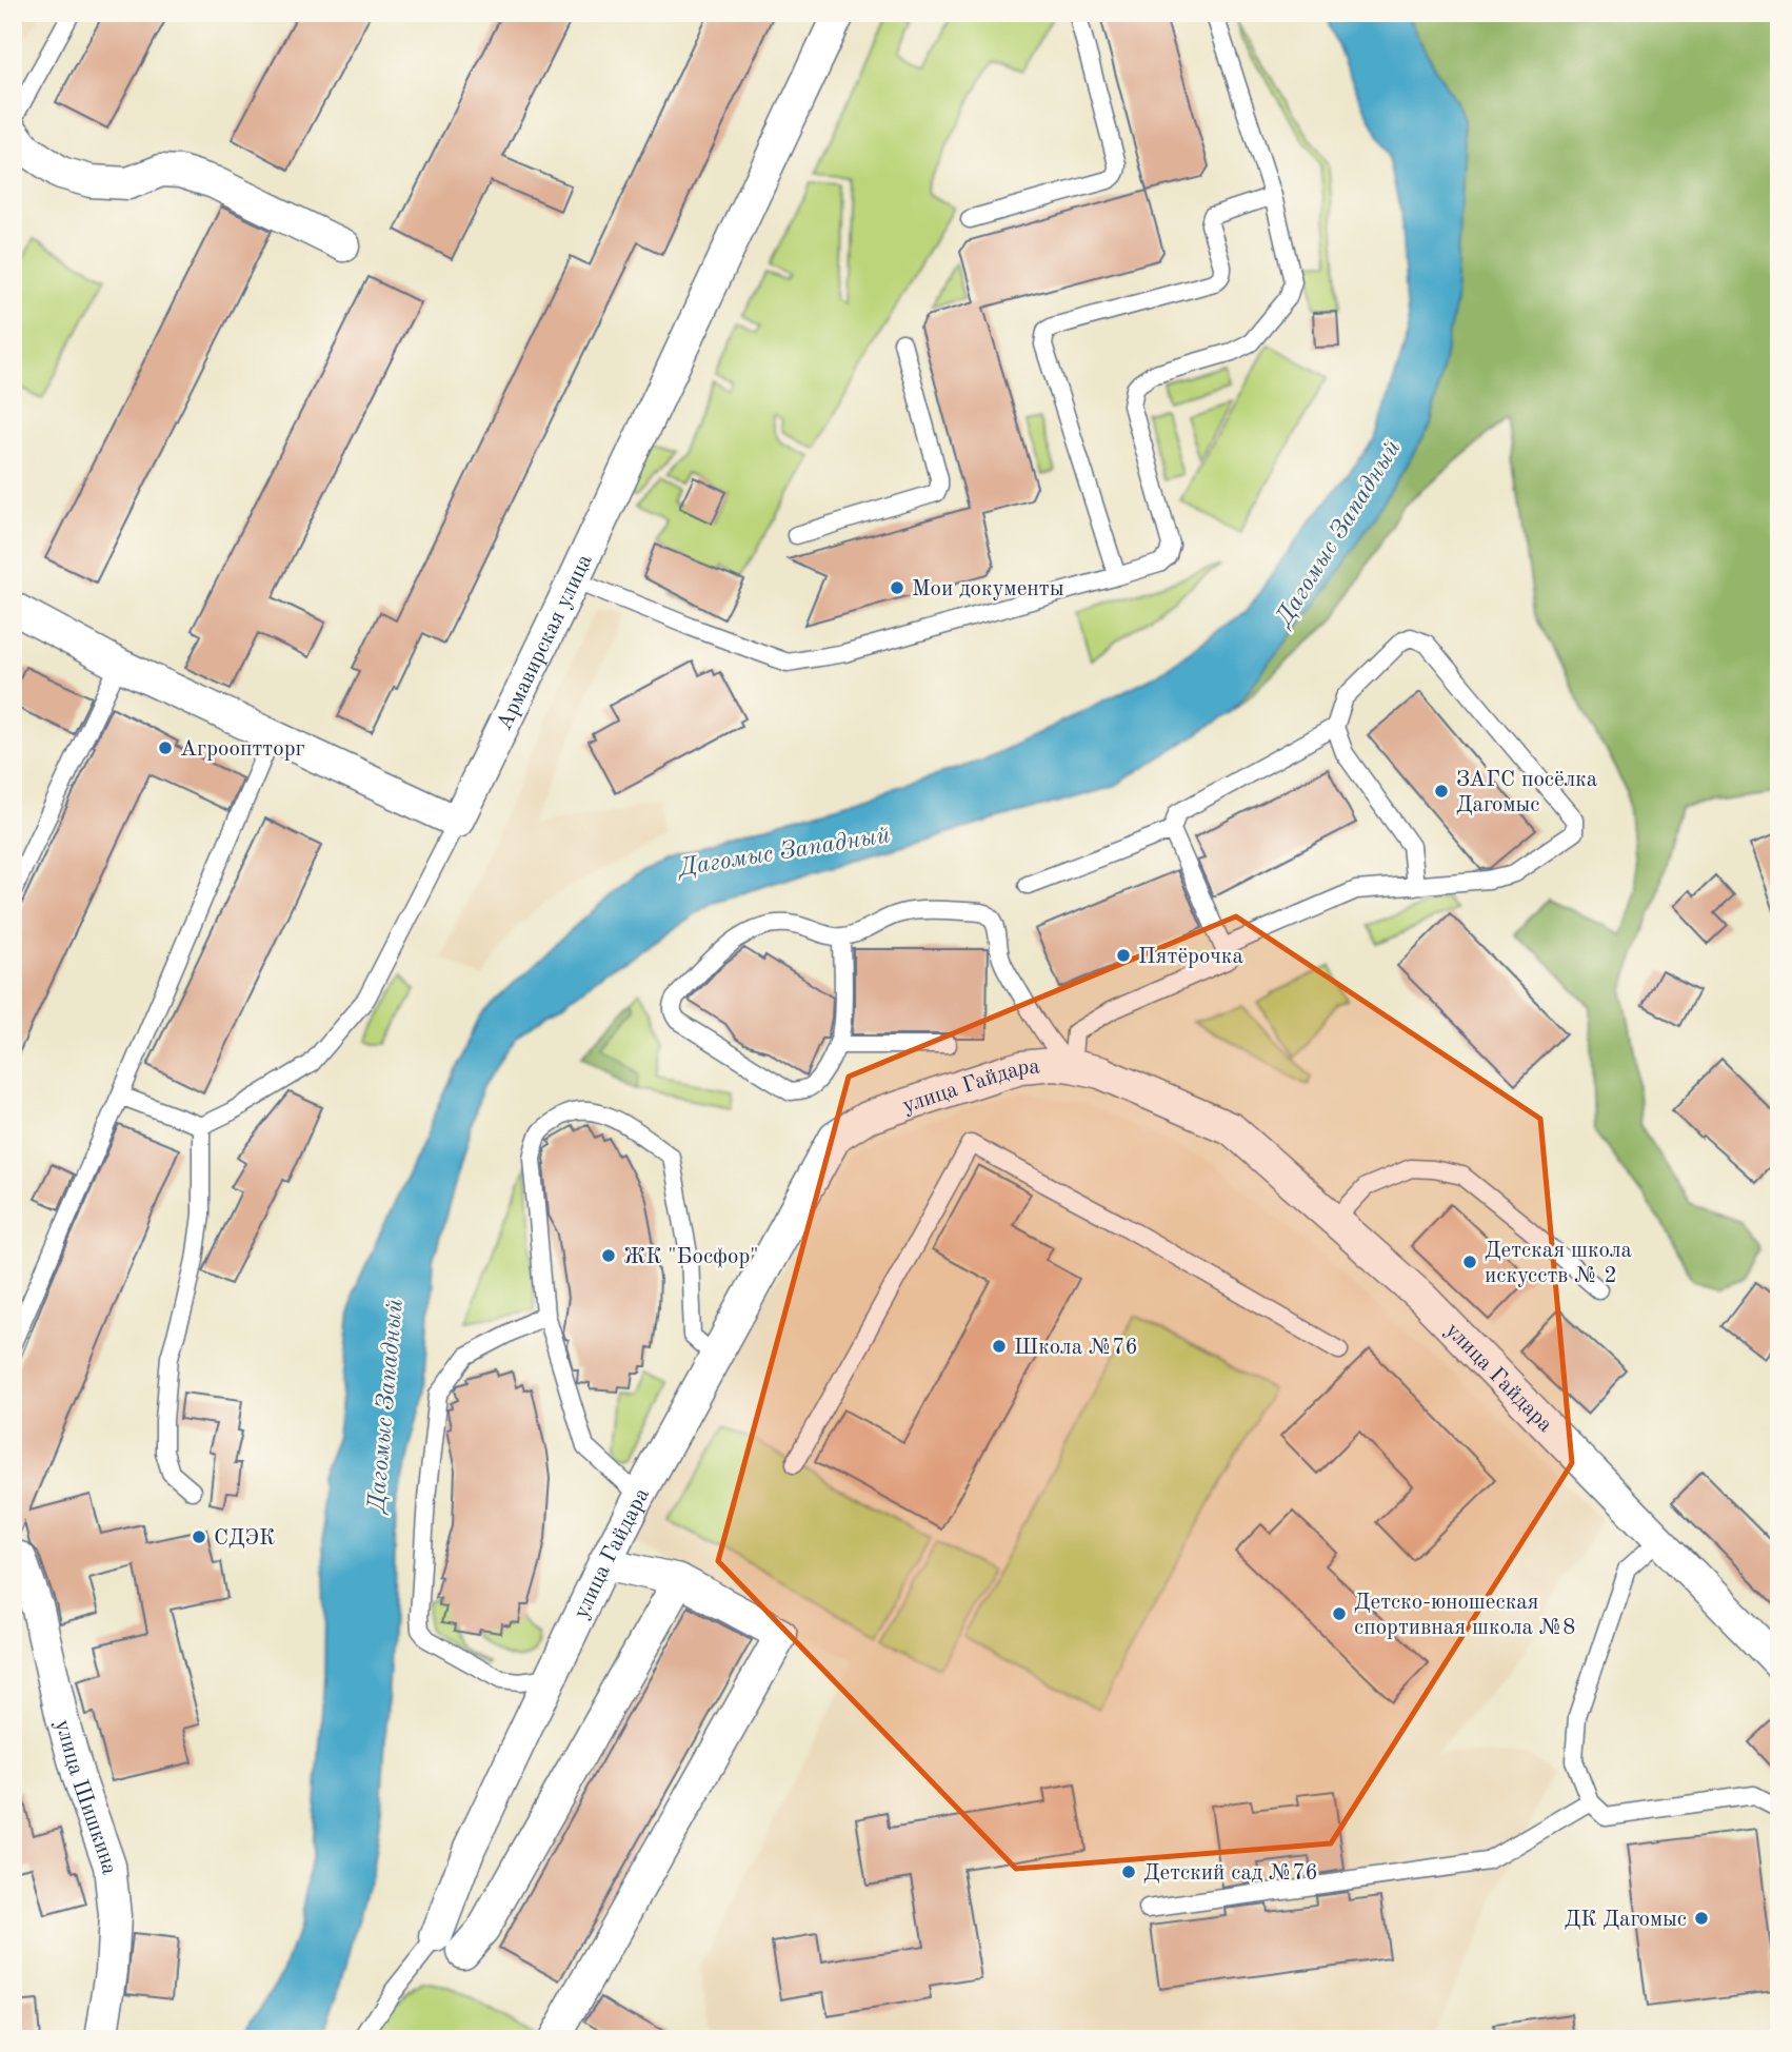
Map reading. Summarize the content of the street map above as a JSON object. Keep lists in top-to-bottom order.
{
  "streets": {
    "street": ["Армавирская улица", "улица Гайдара", "улица Шишкина"]
  },
  "water": ["Дагомыс Западный"],
  "places": [
    "Мои документы",
    "Агрооптторг",
    "ЗАГС посёлка Дагомыс",
    "Пятёрочка",
    "ЖК \"Босфор\"",
    "Детская школа искусств № 2",
    "Школа №76",
    "СДЭК",
    "Детско-юношеская спортивная школа №8",
    "Детский сад №76",
    "ДК Дагомыс"
  ]
}
